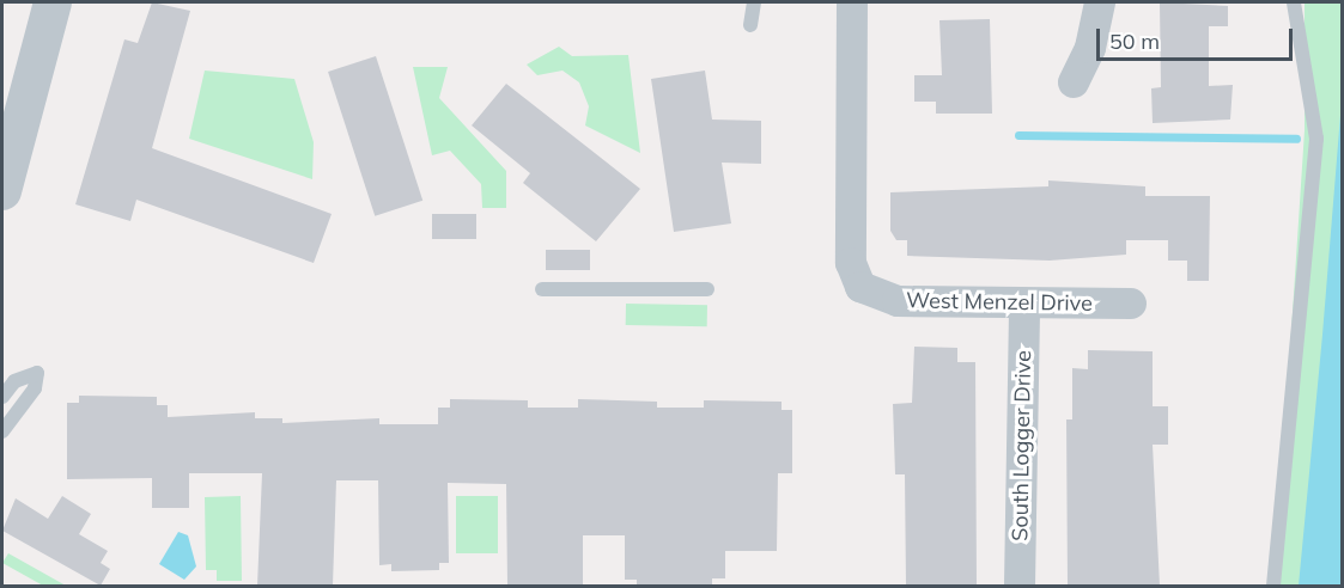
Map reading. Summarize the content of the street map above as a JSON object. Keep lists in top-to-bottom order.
{
  "streets": {
    "street": ["West Menzel Drive", "South Logger Drive"]
  },
  "crossings": [
    ["West Menzel Drive", "South Logger Drive"]
  ],
  "scale_bar": "50 m"
}
